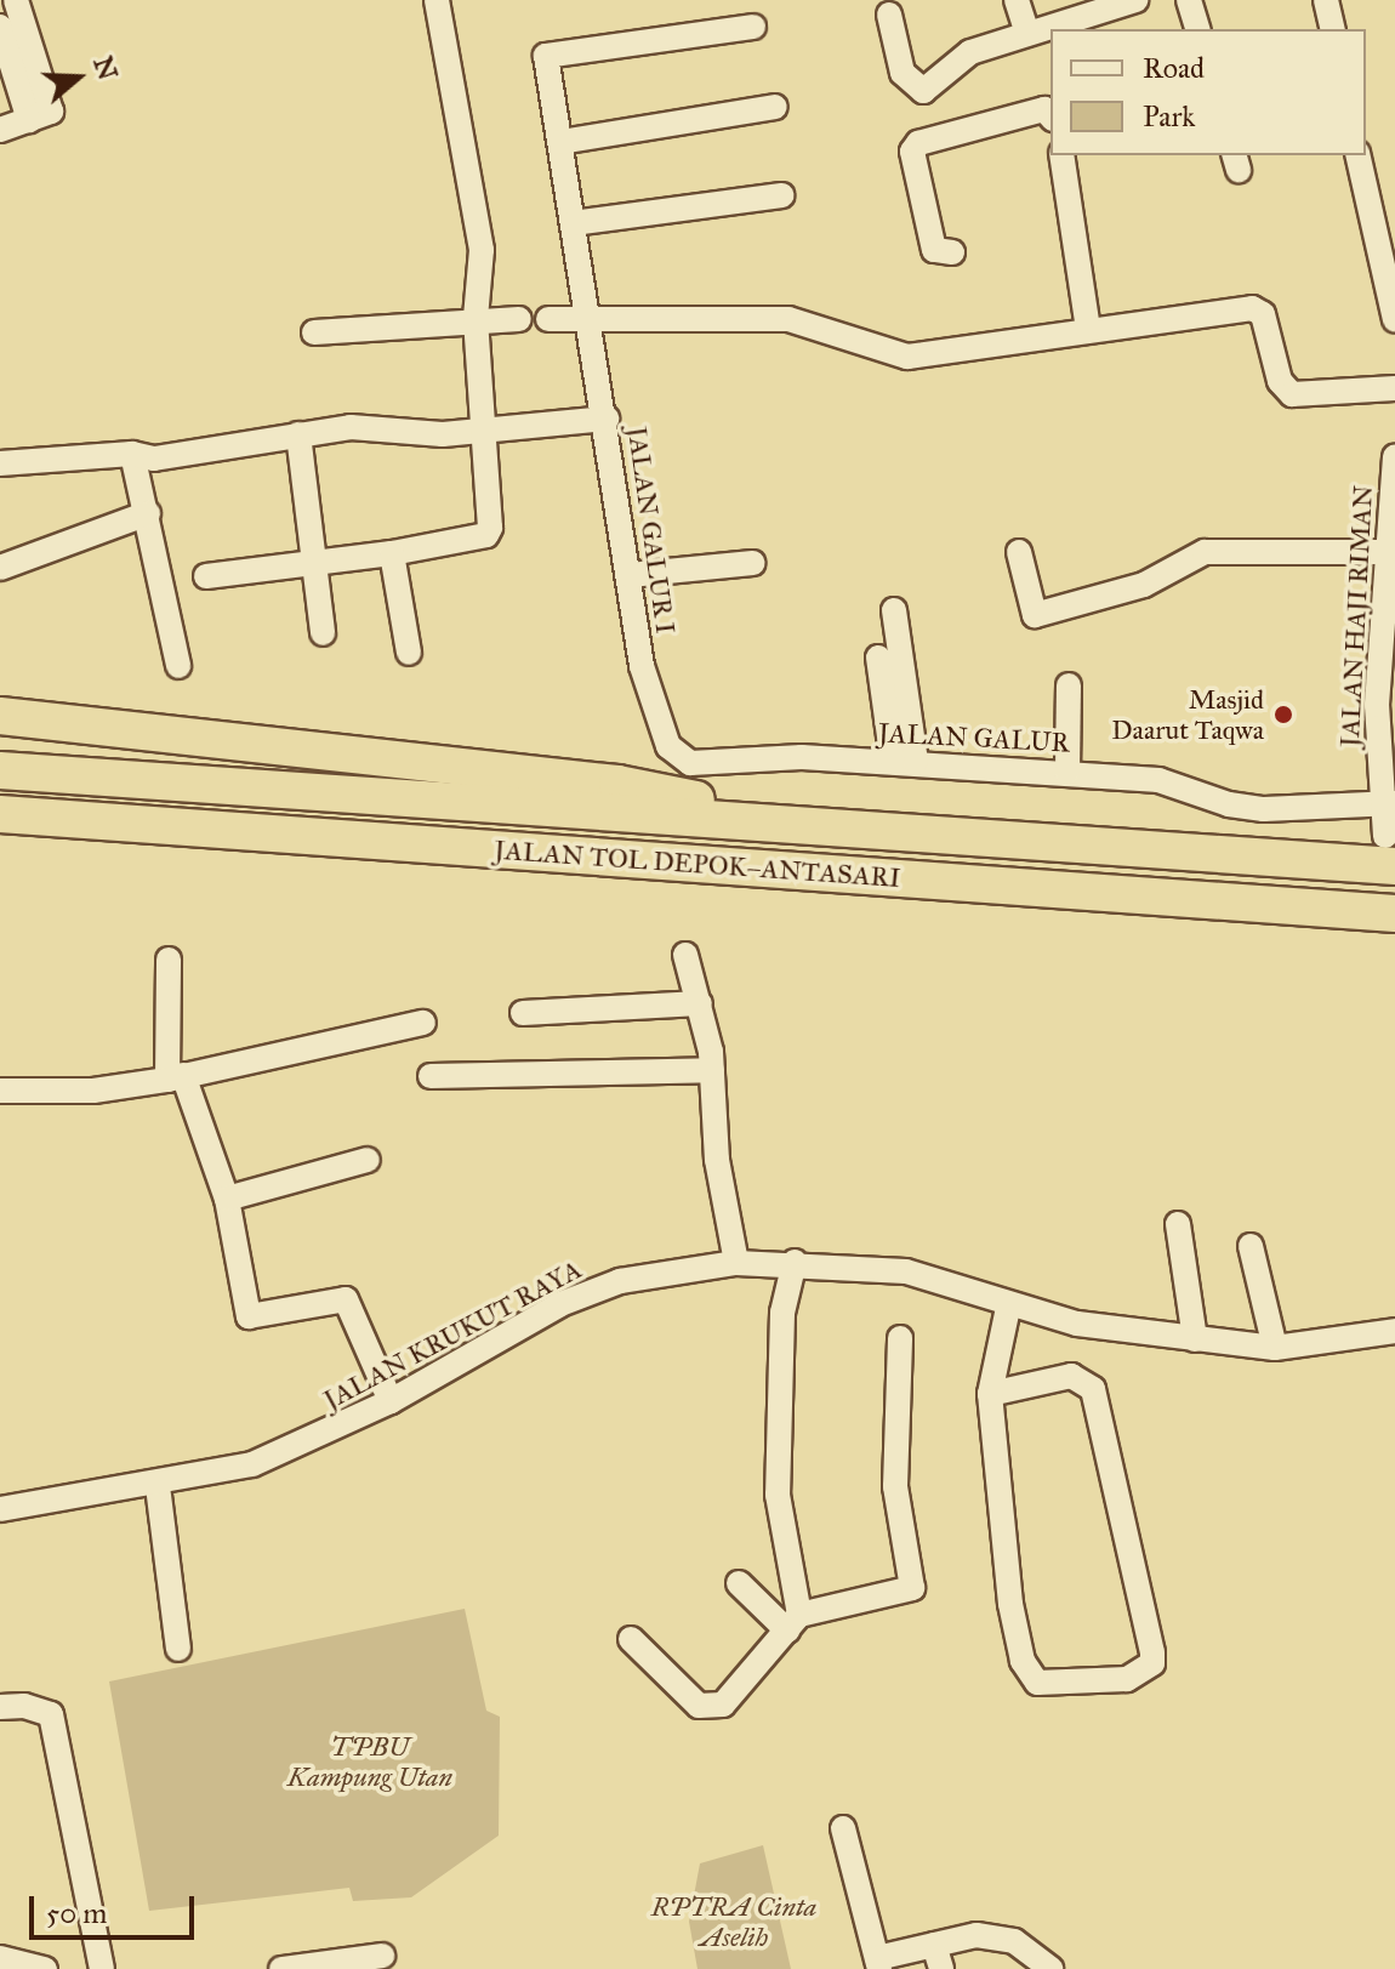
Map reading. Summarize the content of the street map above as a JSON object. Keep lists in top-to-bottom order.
{
  "streets": {
    "highway": ["JALAN TOL DEPOK–ANTASARI"],
    "street": [
      "JALAN GALUR I",
      "JALAN HAJI RIMAN",
      "JALAN GALUR",
      "JALAN KRUKUT RAYA"
    ]
  },
  "crossings": [
    ["JALAN GALUR I", "JALAN GALUR"],
    ["JALAN HAJI RIMAN", "JALAN GALUR"],
    ["JALAN HAJI RIMAN", "JALAN TOL DEPOK–ANTASARI"]
  ],
  "parks": ["TPBU Kampung Utan", "RPTRA Cinta Aselih"],
  "places": ["Masjid Daarut Taqwa"],
  "legend": ["Road", "Park"],
  "scale_bar": "50 m",
  "north": "right"
}
